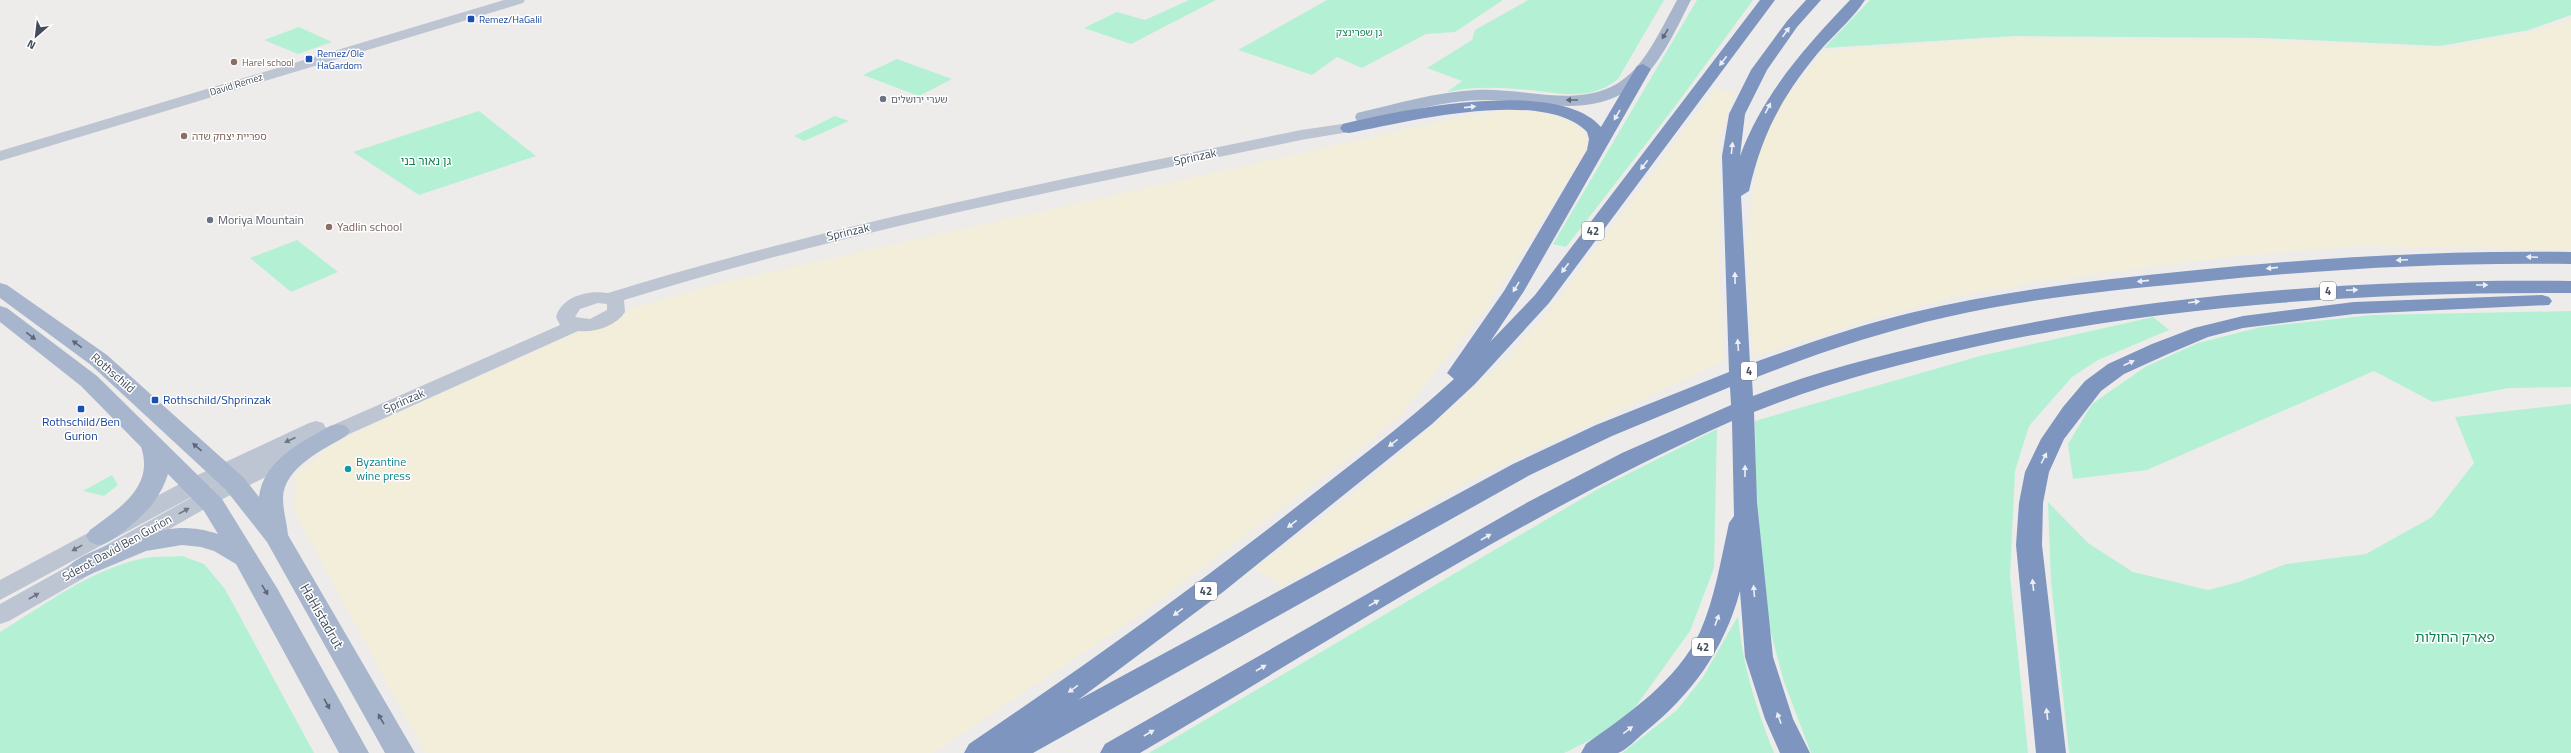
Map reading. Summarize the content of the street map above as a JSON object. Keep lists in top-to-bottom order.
{
  "streets": {
    "highway": ["42", "4"],
    "main road": ["Rothschild", "HaHistadrut"],
    "street": ["David Remez", "Sprinzak", "Sderot David Ben Gurion"]
  },
  "crossings": [
    ["Sprinzak", "Rothschild"],
    ["Sprinzak", "Sderot David Ben Gurion"],
    ["Sprinzak", "HaHistadrut"],
    ["Rothschild", "Sderot David Ben Gurion"],
    ["Rothschild", "HaHistadrut"],
    ["Sderot David Ben Gurion", "HaHistadrut"]
  ],
  "parks": ["גן שפרינצק", "גן נאור בני", "פארק החולות"],
  "places": {
    "transit": [
      "Remez/HaGalil",
      "Remez/Ole HaGardom",
      "Rothschild/Shprinzak",
      "Rothschild/Ben Gurion"
    ],
    "other": [
      "Harel school",
      "שערי ירושלים",
      "ספריית יצחק שדה",
      "Moriya Mountain",
      "Yadlin school",
      "Byzantine wine press"
    ]
  },
  "north": "bottom left"
}
